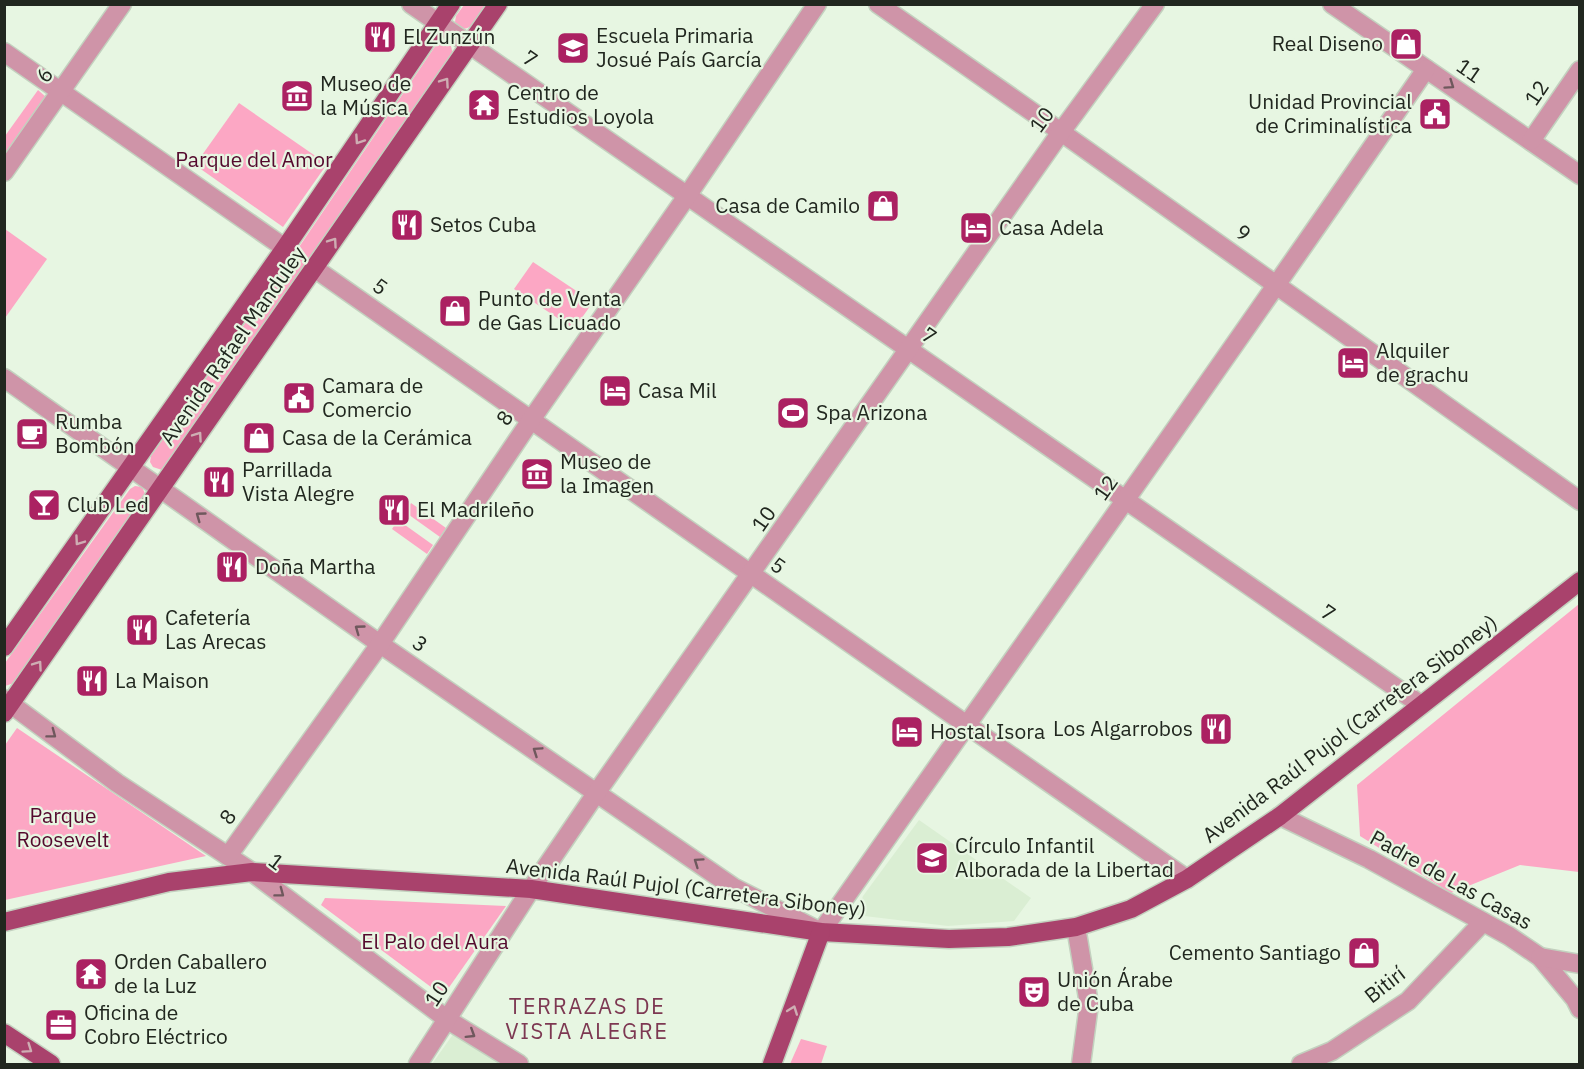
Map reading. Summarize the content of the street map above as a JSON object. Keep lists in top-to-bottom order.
{
  "streets": {
    "main road": ["Avenida Rafael Manduley", "Avenida Raúl Pujol (Carretera Siboney)"],
    "street": [
      "7",
      "11",
      "6",
      "12",
      "10",
      "9",
      "5",
      "8",
      "3",
      "1",
      "Padre de Las Casas",
      "Bitirí"
    ]
  },
  "crossings": [
    ["7", "12"],
    ["7", "10"],
    ["7", "Avenida Rafael Manduley"],
    ["7", "8"],
    ["7", "Avenida Raúl Pujol (Carretera Siboney)"],
    ["11", "12"],
    ["12", "9"],
    ["12", "5"],
    ["12", "3"],
    ["12", "Avenida Raúl Pujol (Carretera Siboney)"],
    ["10", "9"],
    ["10", "5"],
    ["10", "3"],
    ["10", "Avenida Raúl Pujol (Carretera Siboney)"],
    ["10", "1"],
    ["5", "Avenida Rafael Manduley"],
    ["5", "8"],
    ["5", "Avenida Raúl Pujol (Carretera Siboney)"],
    ["Avenida Rafael Manduley", "3"],
    ["Avenida Rafael Manduley", "1"],
    ["8", "3"],
    ["8", "1"],
    ["3", "Avenida Raúl Pujol (Carretera Siboney)"],
    ["Avenida Raúl Pujol (Carretera Siboney)", "1"],
    ["Avenida Raúl Pujol (Carretera Siboney)", "Padre de Las Casas"],
    ["Padre de Las Casas", "Bitirí"]
  ],
  "one_way": ["11", "3", "1"],
  "districts": ["TERRAZAS DE VISTA ALEGRE"],
  "parks": ["Parque del Amor", "Parque Roosevelt", "El Palo del Aura"],
  "places": {
    "restaurant": [
      "El Zunzún",
      "Setos Cuba",
      "Parrillada Vista Alegre",
      "El Madrileño",
      "Doña Martha",
      "Cafetería Las Arecas",
      "La Maison",
      "Los Algarrobos"
    ],
    "shop": [
      "Real Diseno",
      "Casa de Camilo",
      "Punto de Venta de Gas Licuado",
      "Casa de la Cerámica",
      "Cemento Santiago"
    ],
    "school or university": ["Escuela Primaria Josué País García", "Círculo Infantil Alborada de la Libertad"],
    "museum": ["Museo de la Música", "Museo de la Imagen"],
    "temple": ["Centro de Estudios Loyola", "Orden Caballero de la Luz"],
    "public building": ["Unidad Provincial de Criminalística", "Camara de Comercio"],
    "hotel": [
      "Casa Adela",
      "Alquiler de grachu",
      "Casa Mil",
      "Hostal Isora"
    ],
    "sports": ["Spa Arizona"],
    "cafe": ["Rumba Bombón"],
    "bar": ["Club Led"],
    "theatre": ["Unión Árabe de Cuba"],
    "office": ["Oficina de Cobro Eléctrico"]
  }
}
